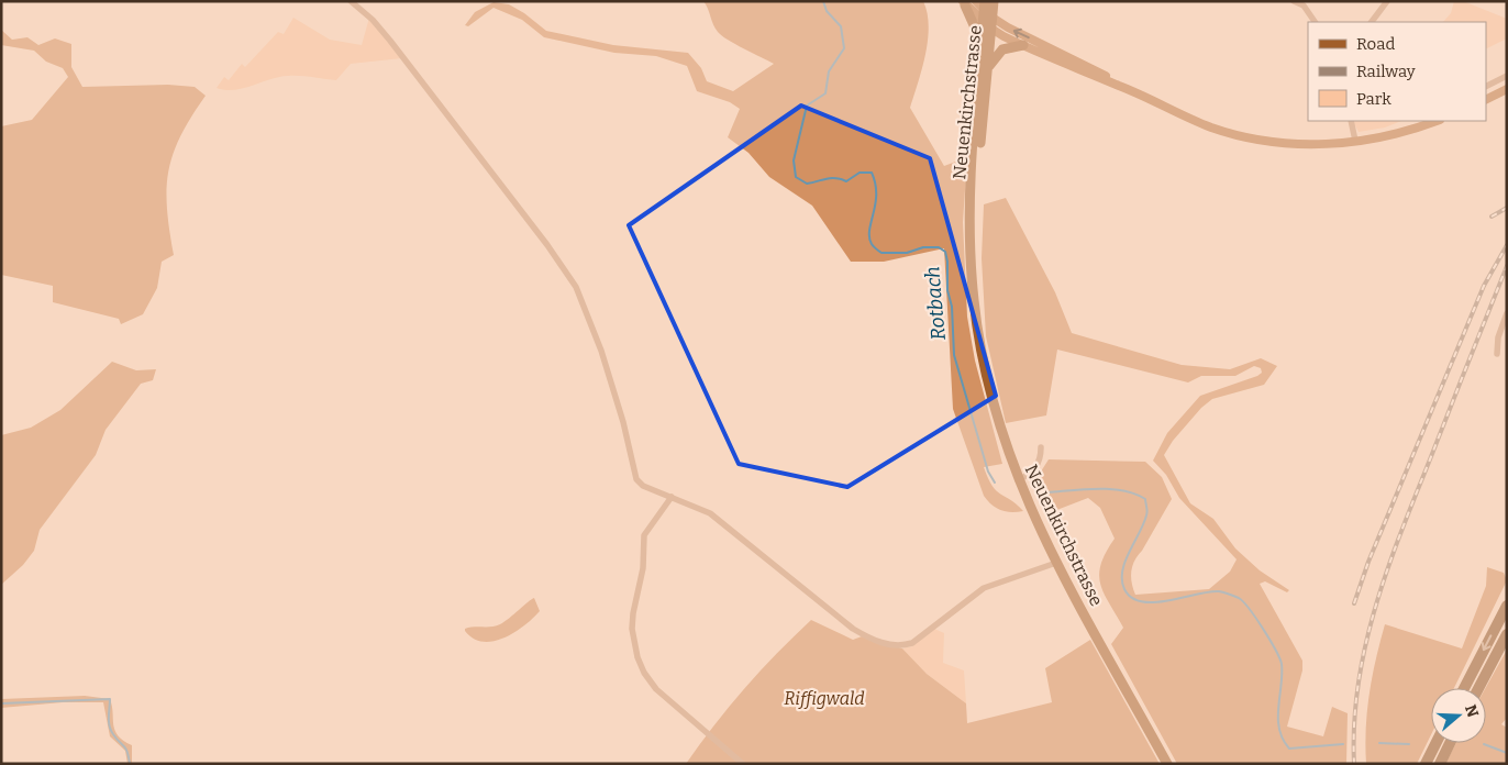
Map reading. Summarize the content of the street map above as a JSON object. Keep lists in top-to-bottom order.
{
  "streets": {
    "main road": ["Neuenkirchstrasse"]
  },
  "water": ["Rotbach"],
  "parks": ["Riffigwald"],
  "legend": ["Road", "Railway", "Park"],
  "north": "right"
}
